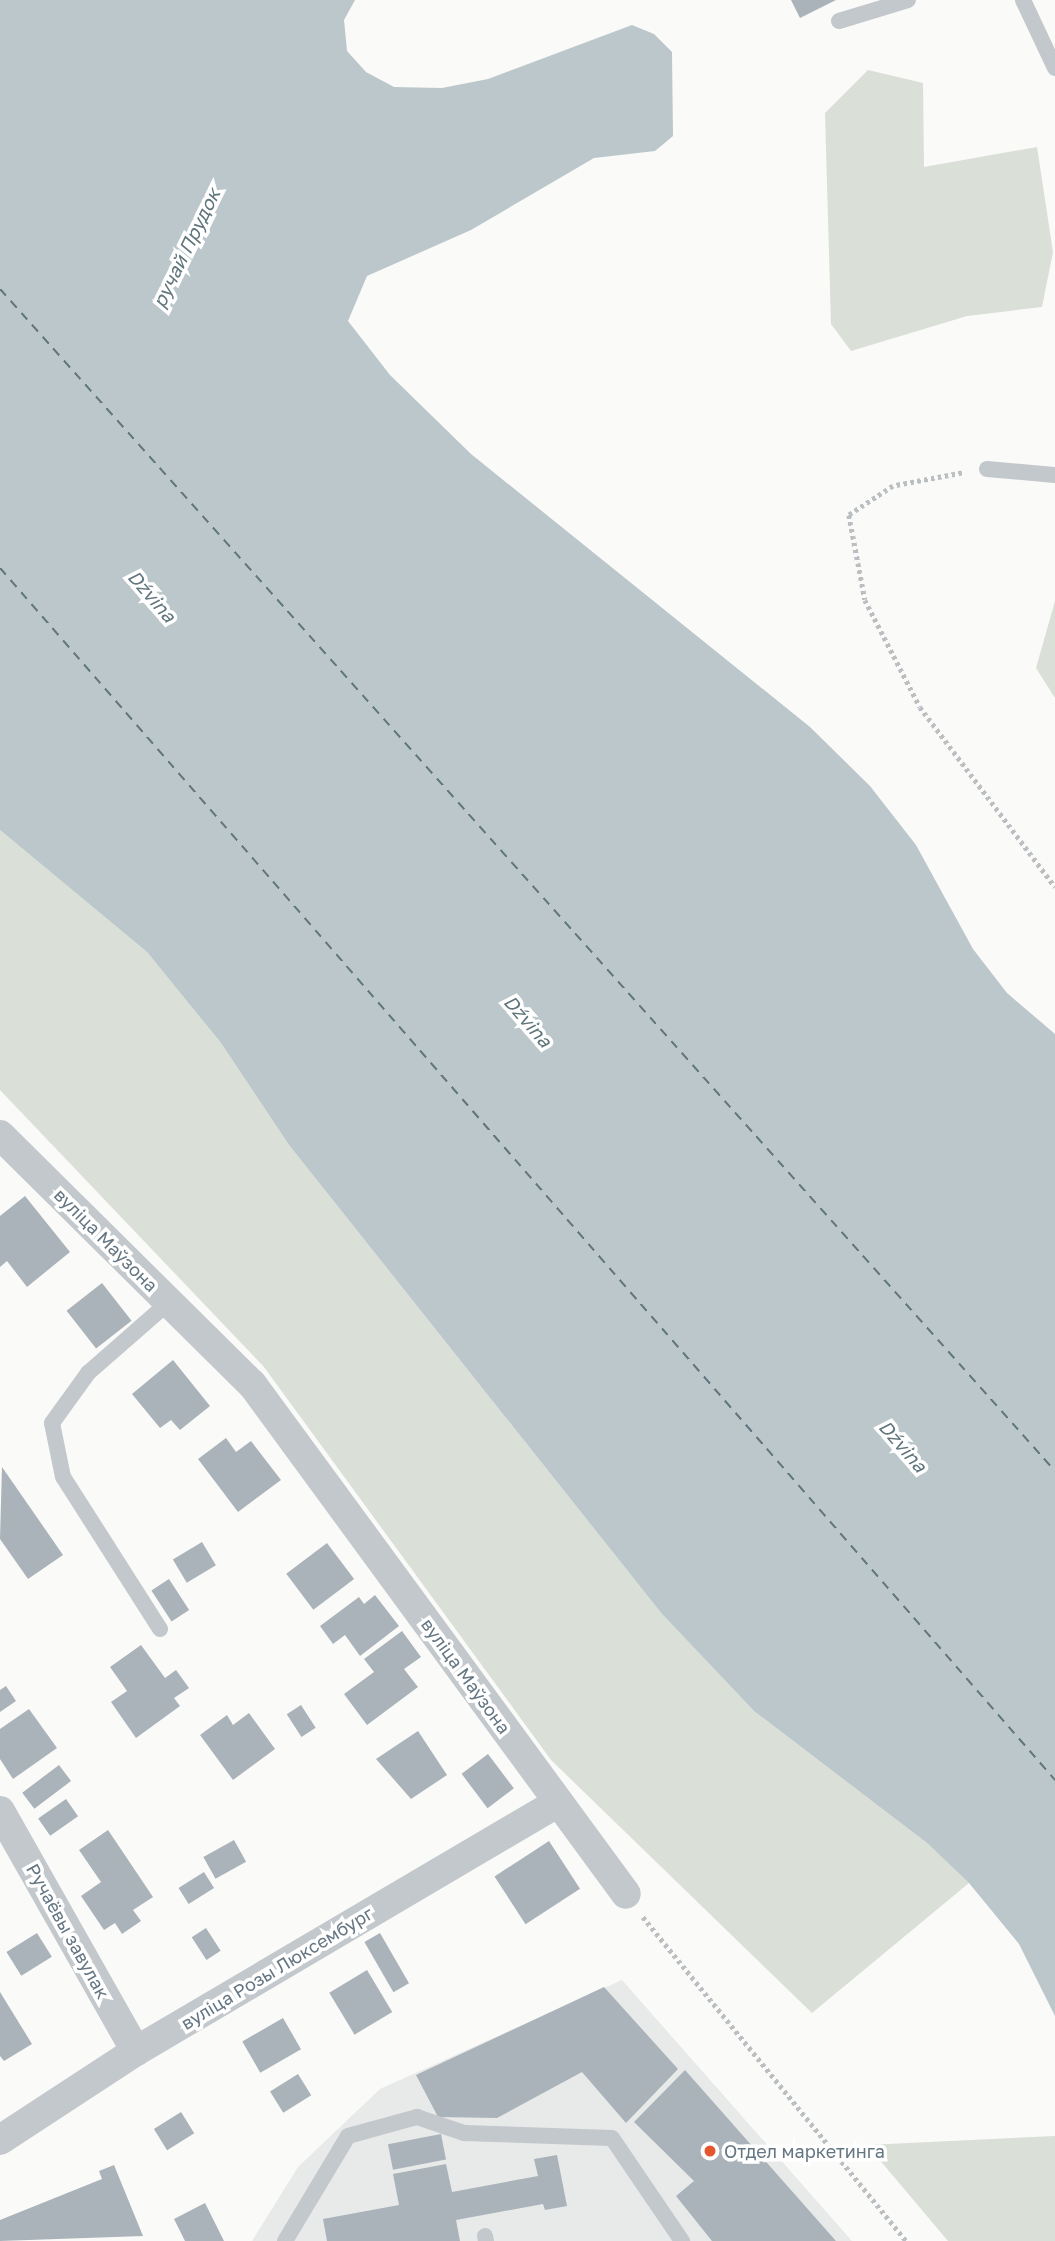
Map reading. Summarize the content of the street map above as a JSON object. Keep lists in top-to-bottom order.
{
  "streets": {
    "street": ["вуліца Маўзона", "Ручаёвы завулак", "вуліца Розы Люксембург"]
  },
  "crossings": [
    ["вуліца Маўзона", "вуліца Розы Люксембург"],
    ["Ручаёвы завулак", "вуліца Розы Люксембург"]
  ],
  "water": ["ручай Прудок", "Dźvina"],
  "places": ["Отдел маркетинга"]
}
